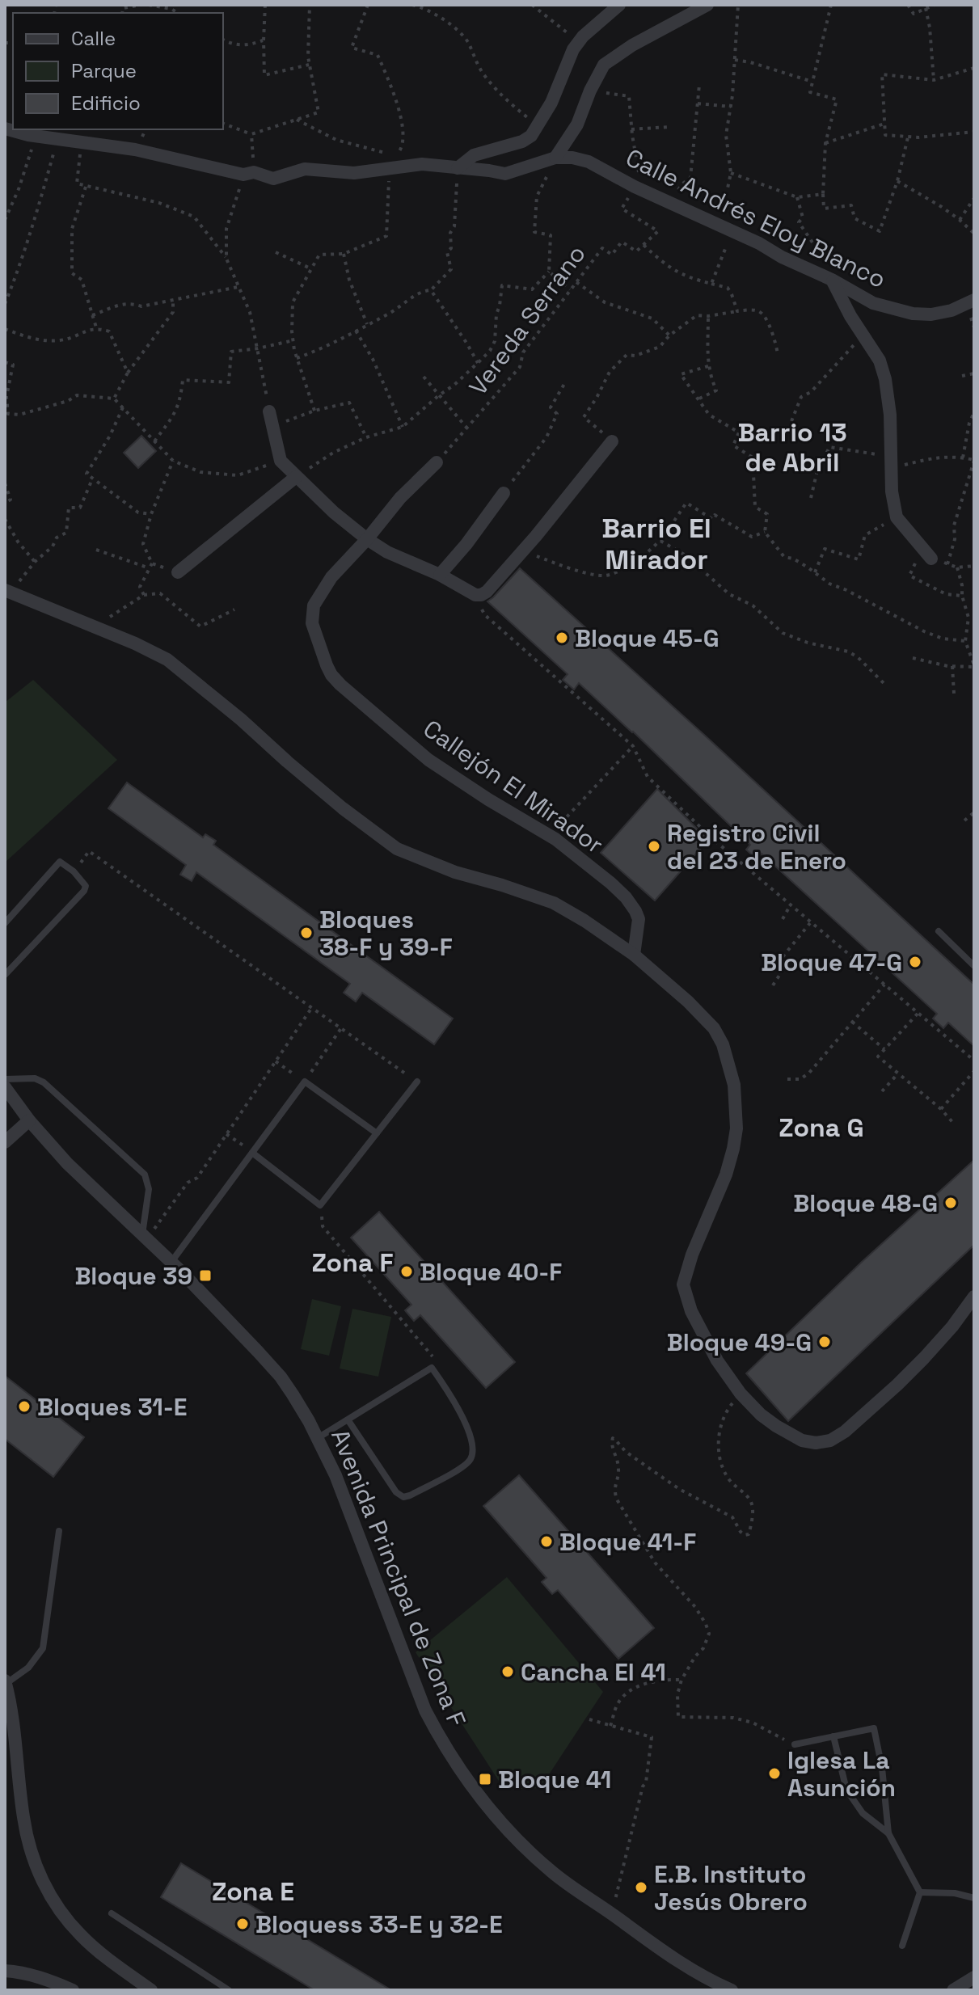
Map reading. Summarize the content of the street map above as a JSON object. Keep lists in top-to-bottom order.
{
  "streets": {
    "street": ["Calle Andrés Eloy Blanco", "Callejón El Mirador", "Avenida Principal de Zona F"],
    "path": ["Vereda Serrano"]
  },
  "crossings": [
    ["Vereda Serrano", "Callejón El Mirador"]
  ],
  "districts": [
    "Barrio 13 de Abril",
    "Barrio El Mirador",
    "Zona G",
    "Zona F",
    "Zona E"
  ],
  "places": {
    "other": [
      "Bloque 45-G",
      "Registro Civil del 23 de Enero",
      "Bloques 38-F y 39-F",
      "Bloque 47-G",
      "Bloque 48-G",
      "Bloque 40-F",
      "Bloque 49-G",
      "Bloques 31-E",
      "Bloque 41-F",
      "Cancha El 41",
      "Iglesa La Asunción",
      "E.B. Instituto Jesús Obrero",
      "Bloquess 33-E y 32-E"
    ],
    "transit": ["Bloque 39", "Bloque 41"]
  },
  "legend": ["Calle", "Parque", "Edificio"]
}
